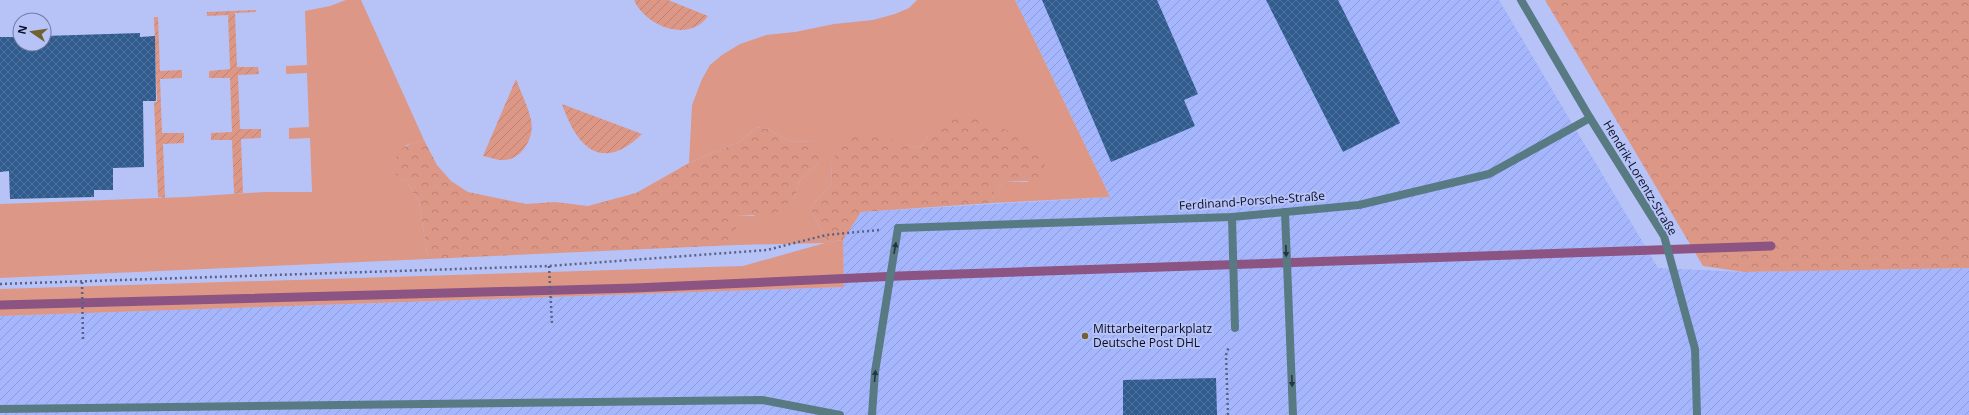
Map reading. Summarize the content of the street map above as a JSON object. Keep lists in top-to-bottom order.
{
  "streets": {
    "street": ["Hendrik-Lorentz-Straße", "Ferdinand-Porsche-Straße"]
  },
  "crossings": [
    ["Hendrik-Lorentz-Straße", "Ferdinand-Porsche-Straße"]
  ],
  "places": ["Mittarbeiterparkplatz Deutsche Post DHL"],
  "north": "left"
}
